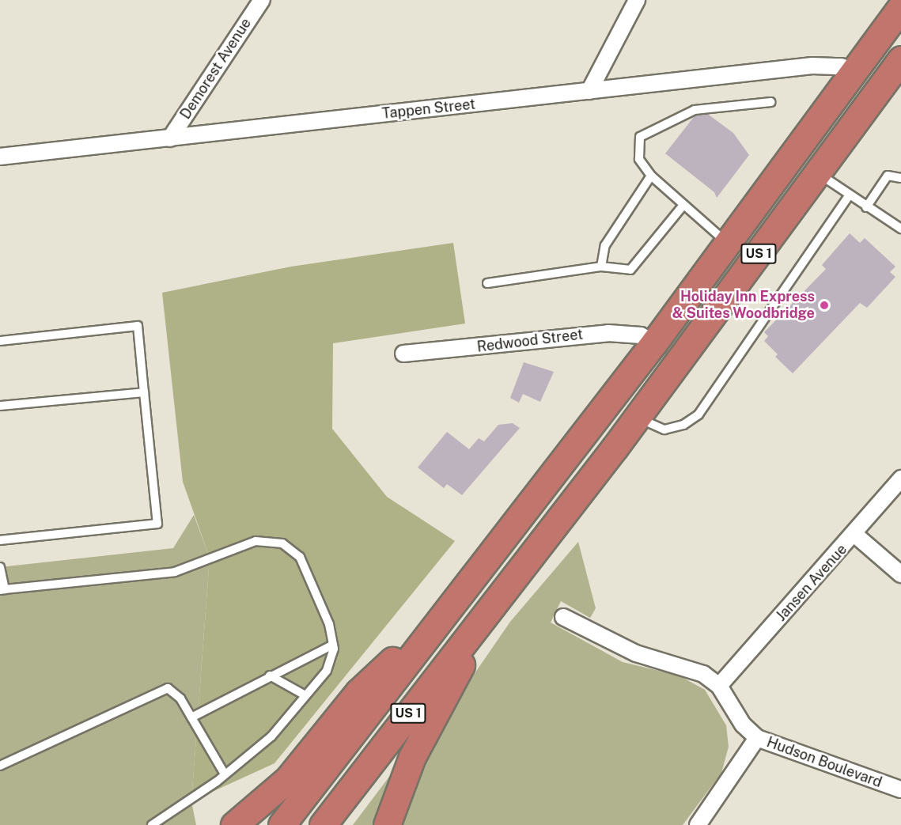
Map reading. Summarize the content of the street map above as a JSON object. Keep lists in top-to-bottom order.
{
  "streets": {
    "highway": ["US 1"],
    "street": [
      "Demorest Avenue",
      "Tappen Street",
      "Redwood Street",
      "Jansen Avenue",
      "Hudson Boulevard"
    ]
  },
  "crossings": [
    ["Demorest Avenue", "Tappen Street"],
    ["Tappen Street", "US 1"],
    ["US 1", "Redwood Street"],
    ["Jansen Avenue", "Hudson Boulevard"]
  ],
  "places": ["Holiday Inn Express & Suites Woodbridge"]
}
